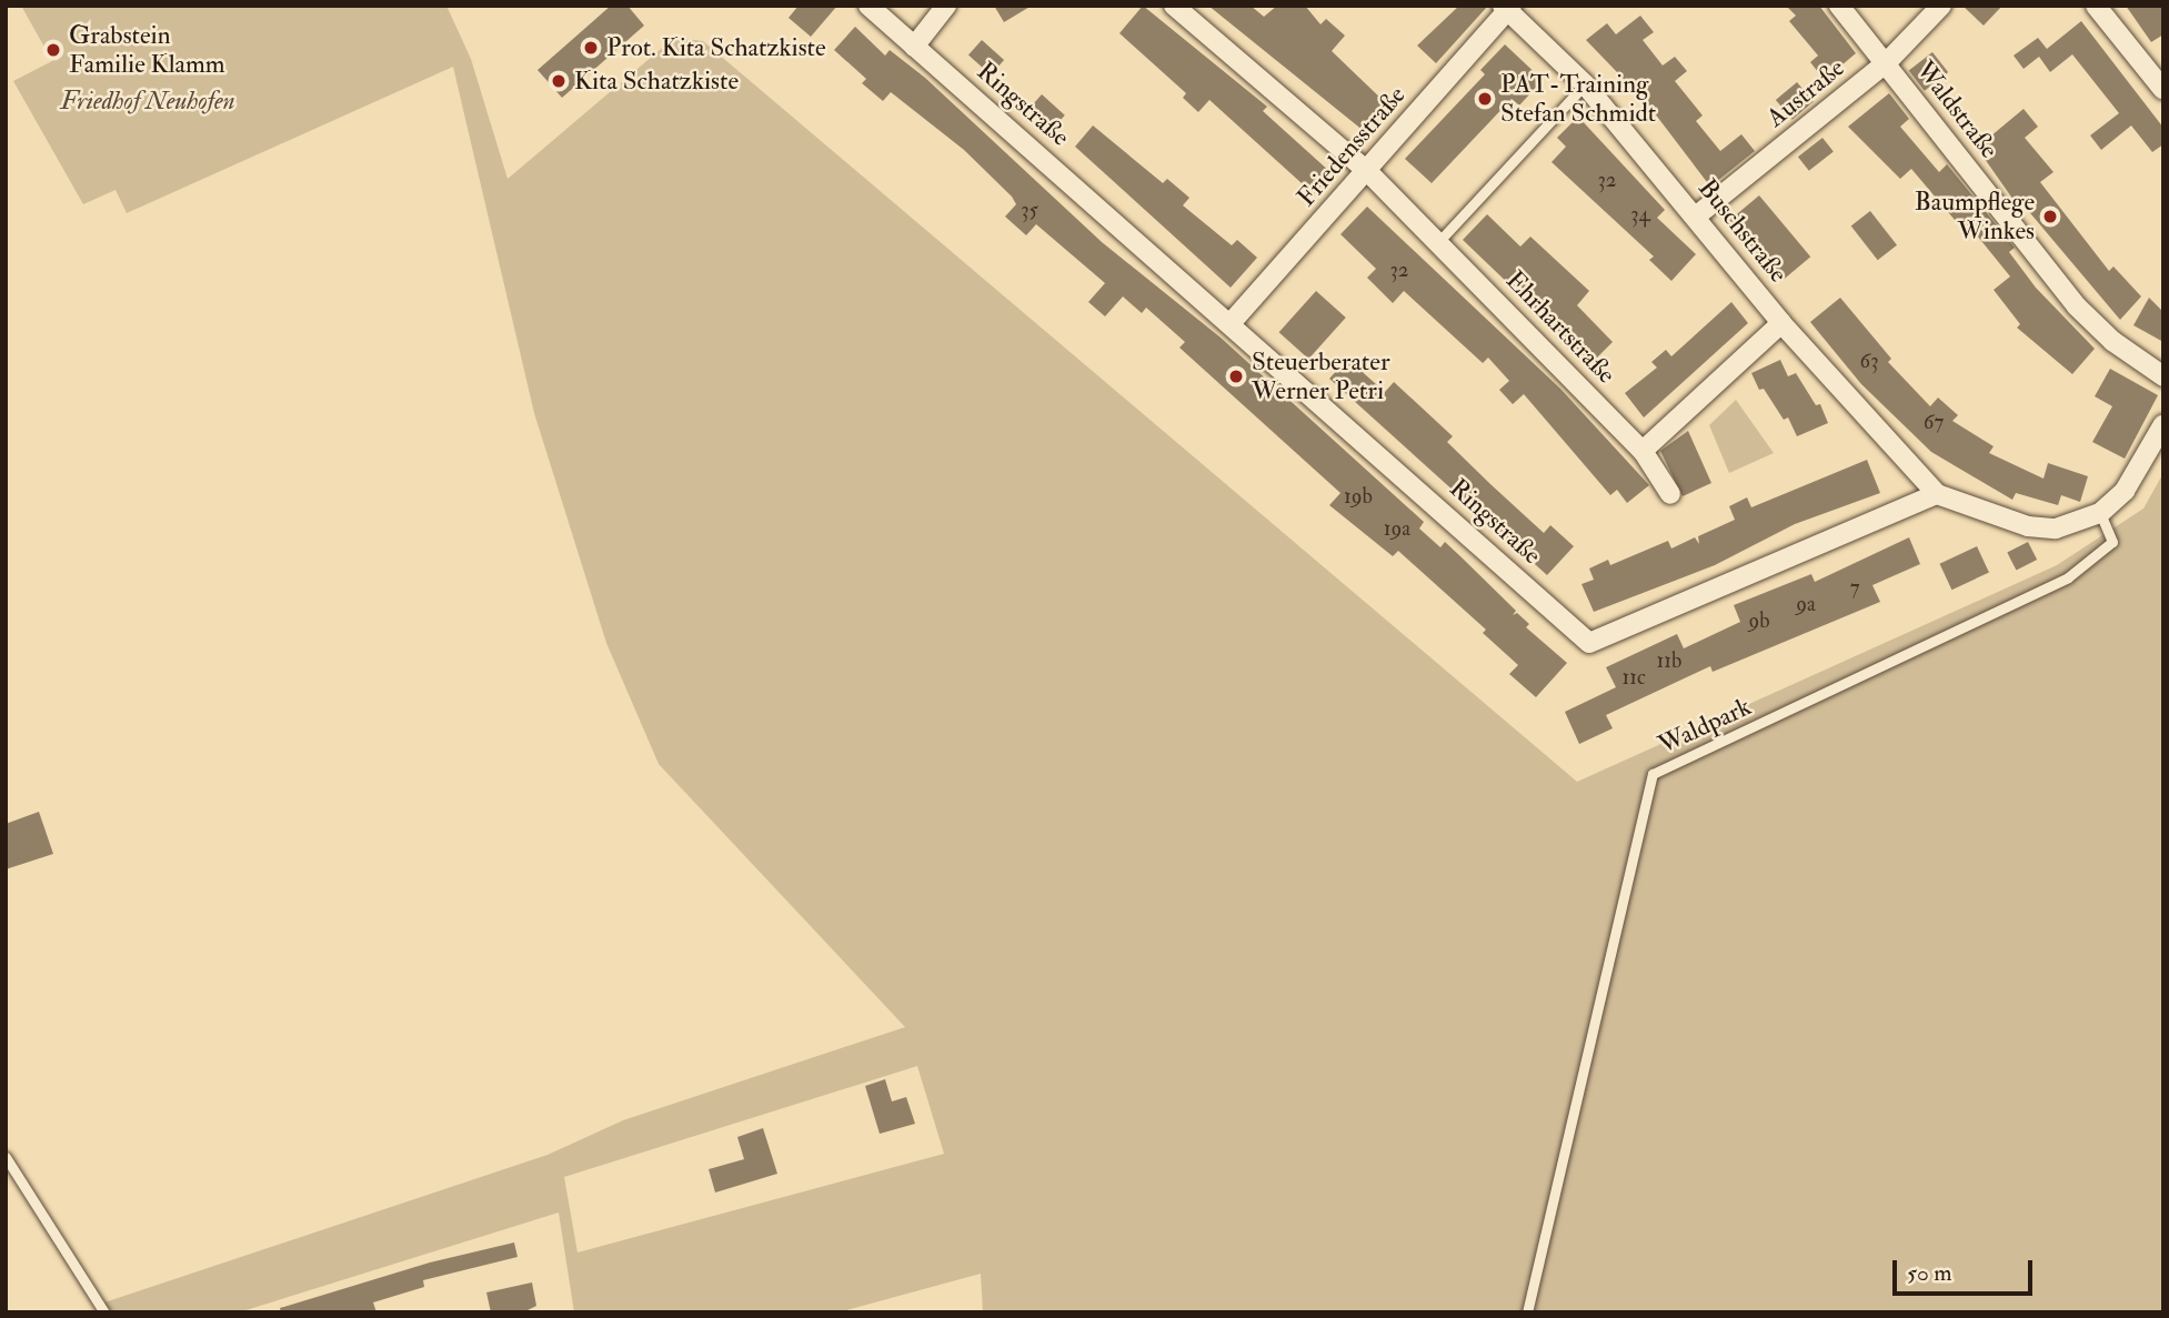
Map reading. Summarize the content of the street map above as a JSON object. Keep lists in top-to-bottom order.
{
  "streets": {
    "street": [
      "Austraße",
      "Ringstraße",
      "Waldstraße",
      "Friedensstraße",
      "Buschstraße",
      "Ehrhartstraße"
    ],
    "lane": ["Waldpark"]
  },
  "crossings": [
    ["Austraße", "Waldstraße"],
    ["Austraße", "Buschstraße"],
    ["Ringstraße", "Friedensstraße"],
    ["Ringstraße", "Buschstraße"],
    ["Friedensstraße", "Buschstraße"],
    ["Friedensstraße", "Ehrhartstraße"]
  ],
  "parks": ["Friedhof Neuhofen"],
  "places": [
    "Prot. Kita Schatzkiste",
    "Grabstein Familie Klamm",
    "Kita Schatzkiste",
    "PAT-Training Stefan Schmidt",
    "Baumpflege Winkes",
    "Steuerberater Werner Petri"
  ],
  "house_numbers": [
    "32",
    "35",
    "34",
    "32",
    "63",
    "67",
    "19b",
    "19a",
    "7",
    "9a",
    "9b",
    "11b",
    "11c"
  ],
  "scale_bar": "50 m"
}
